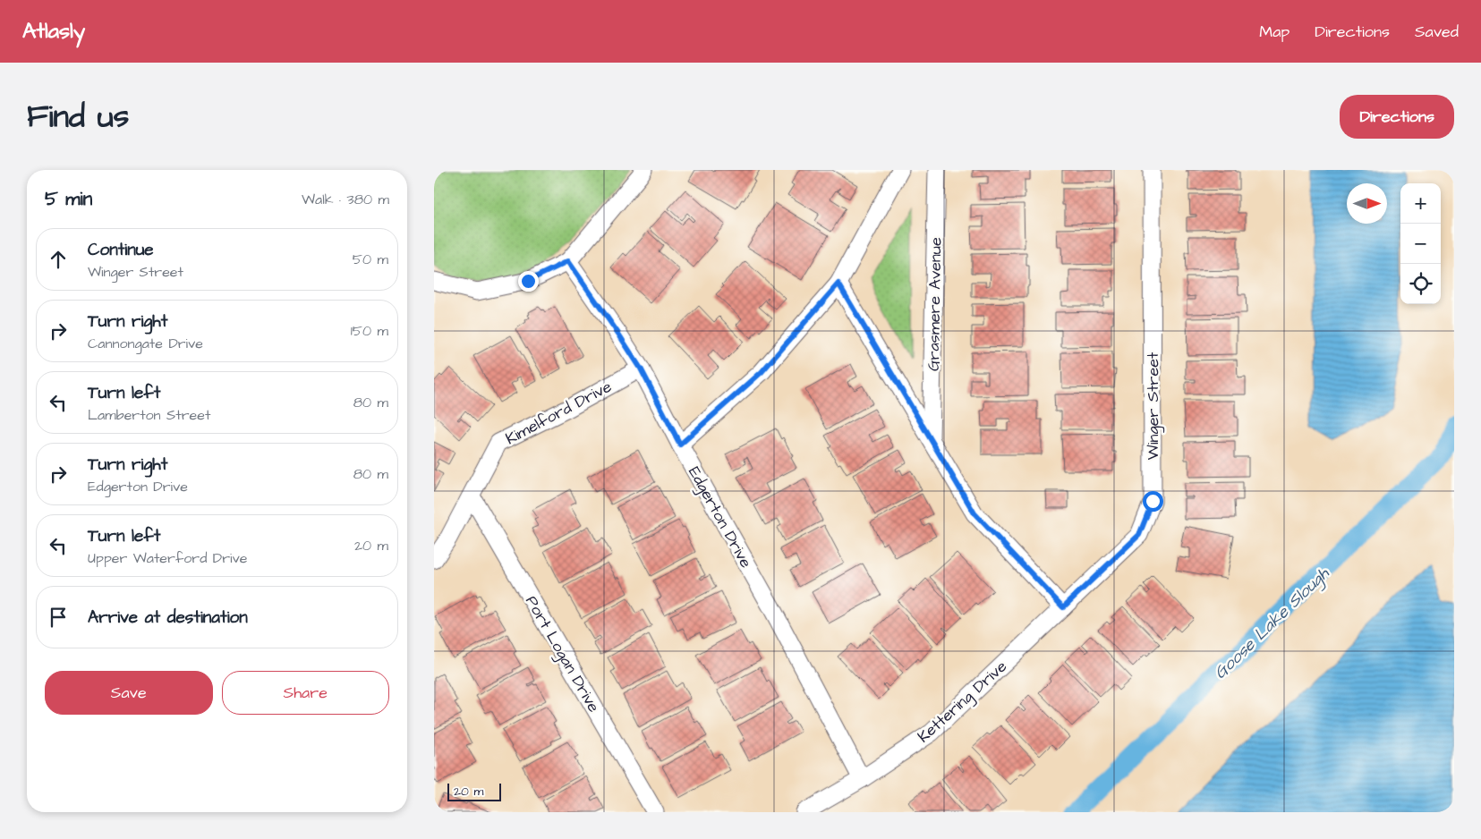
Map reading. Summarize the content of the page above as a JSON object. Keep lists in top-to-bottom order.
{
  "streets": {
    "street": [
      "Grasmere Avenue",
      "Winger Street",
      "Kimelford Drive",
      "Edgerton Drive",
      "Port Logan Drive",
      "Kettering Drive"
    ]
  },
  "crossings": [
    ["Winger Street", "Kettering Drive"],
    ["Kimelford Drive", "Edgerton Drive"],
    ["Kimelford Drive", "Port Logan Drive"],
    ["Edgerton Drive", "Kettering Drive"]
  ],
  "water": ["Goose Lake Slough"],
  "scale_bar": "20 m",
  "north": "right",
  "page": {
    "header": "Atlasly",
    "nav": ["Map", "Directions", "Saved"],
    "title": "Find us",
    "buttons": [
      "Directions",
      ["Save", "Share"]
    ],
    "heading": ["5 min", "Walk · 380 m"],
    "map_buttons": ["+", "−"],
    "list": [
      ["Continue", "Winger Street", "50 m"],
      ["Turn right", "Cannongate Drive", "150 m"],
      ["Turn left", "Lamberton Street", "80 m"],
      ["Turn right", "Edgerton Drive", "80 m"],
      ["Turn left", "Upper Waterford Drive", "20 m"],
      "Arrive at destination"
    ],
    "scale": "20 m"
  }
}
